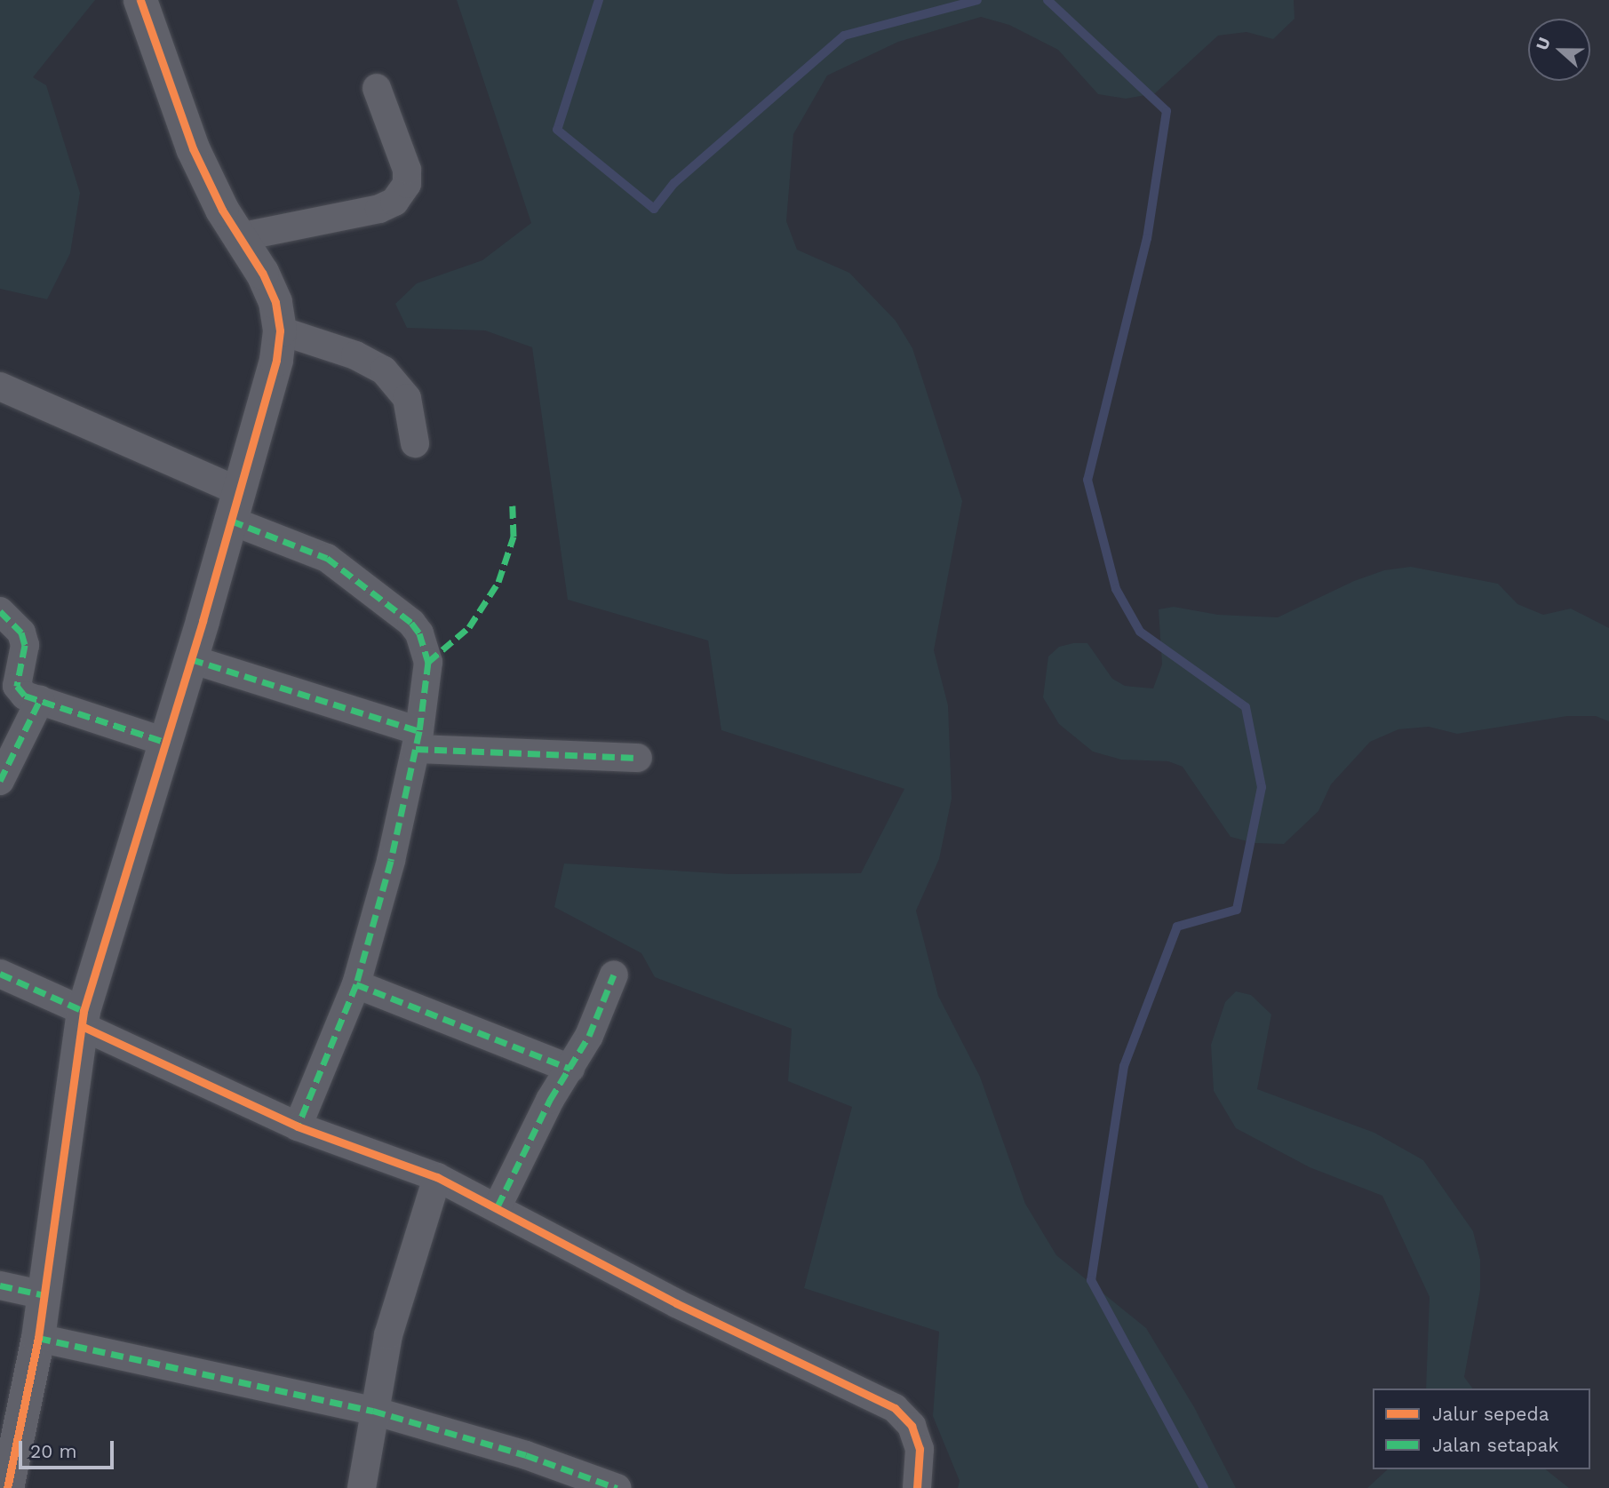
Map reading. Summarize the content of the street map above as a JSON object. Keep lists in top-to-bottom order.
{
  "legend": ["Jalur sepeda", "Jalan setapak"],
  "scale_bar": "20 m",
  "north": "left"
}
